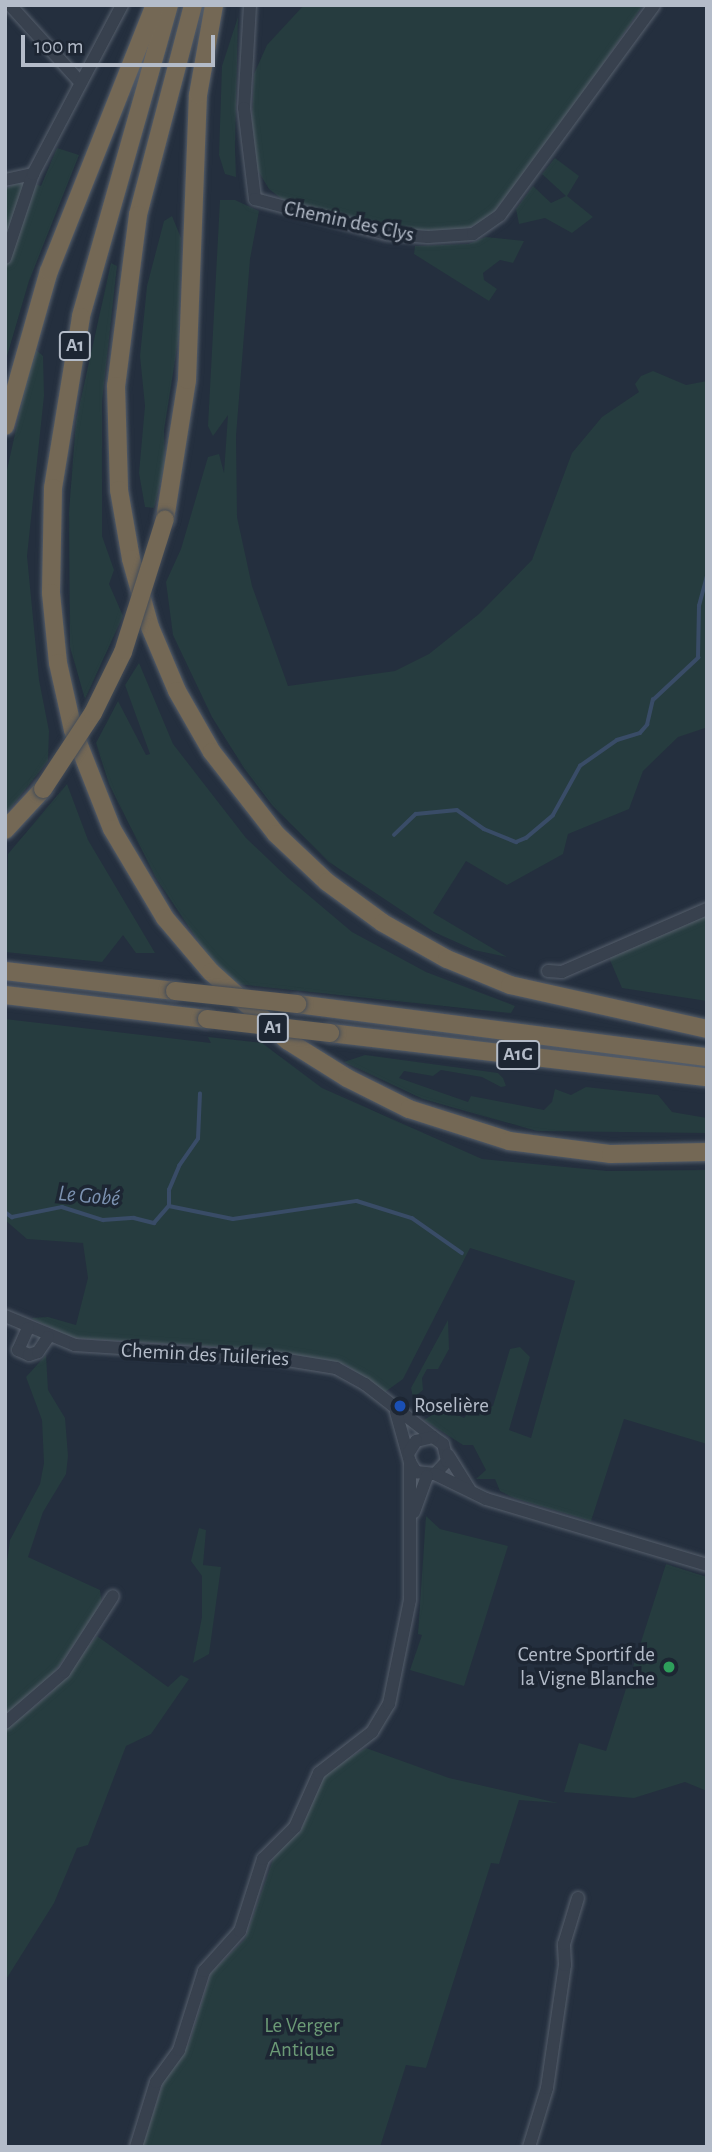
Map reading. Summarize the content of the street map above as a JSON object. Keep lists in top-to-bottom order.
{
  "streets": {
    "highway": ["A1", "A1G"],
    "street": ["Chemin des Clys", "Chemin des Tuileries"]
  },
  "water": ["Le Gobé"],
  "parks": ["Le Verger Antique"],
  "places": ["Roselière", "Centre Sportif de la Vigne Blanche"],
  "scale_bar": "100 m"
}
